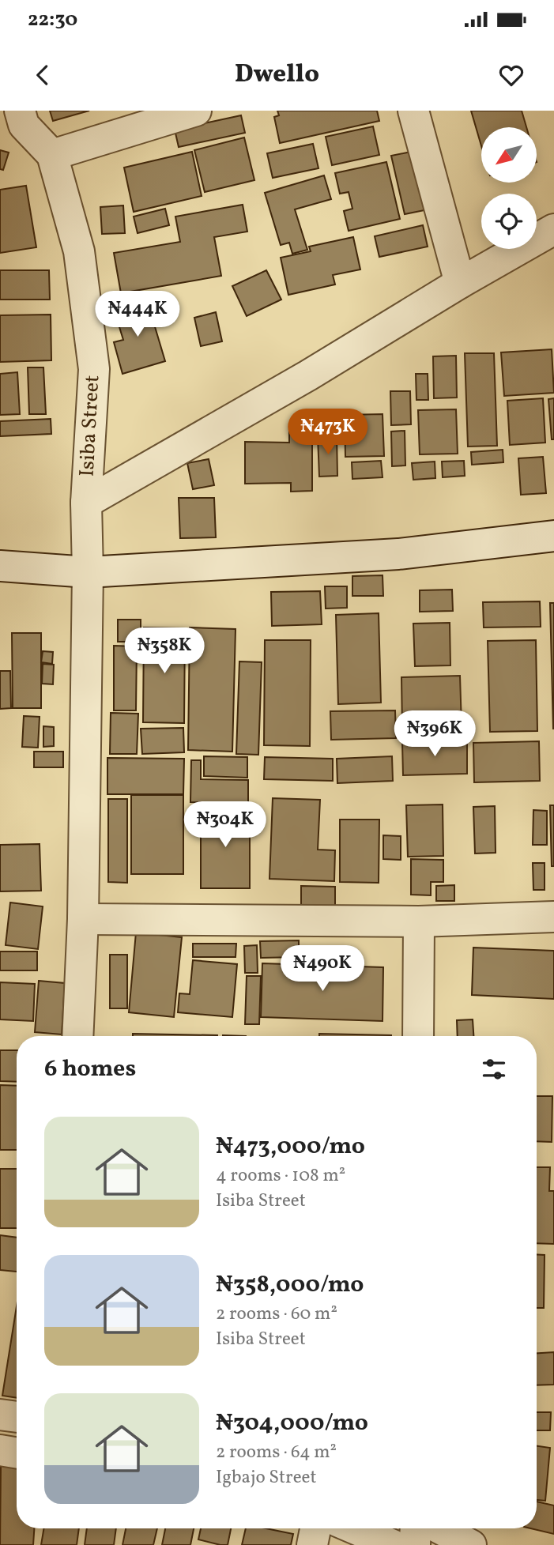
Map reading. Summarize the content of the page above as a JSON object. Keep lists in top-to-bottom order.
{
  "streets": {
    "street": ["Isiba Street"]
  },
  "north": "bottom left",
  "page": {
    "status": "22:30",
    "header": "Dwello",
    "price": [
      "₦444K",
      "₦473K",
      "₦358K",
      "₦396K",
      "₦304K",
      "₦490K"
    ],
    "heading": "6 homes",
    "list": [
      {
        "name": "₦473,000/mo",
        "note": "4 rooms · 108 m² · Isiba Street"
      },
      {
        "name": "₦358,000/mo",
        "note": "2 rooms · 60 m² · Isiba Street"
      },
      {
        "name": "₦304,000/mo",
        "note": "2 rooms · 64 m² · Igbajo Street"
      }
    ]
  }
}
